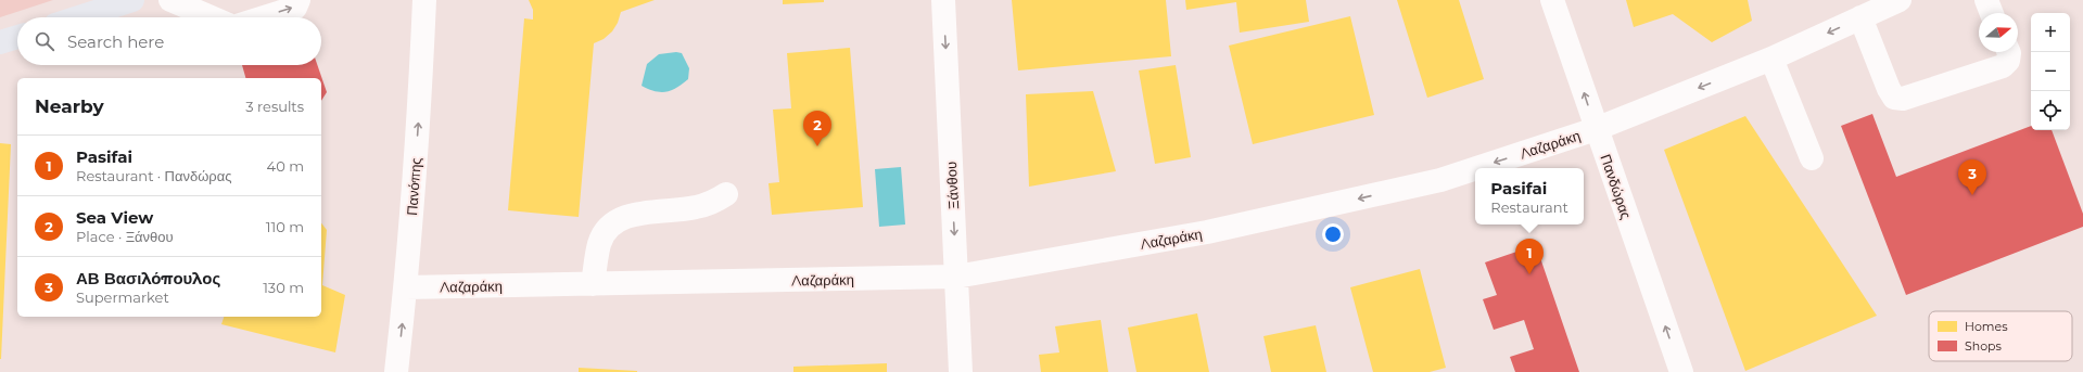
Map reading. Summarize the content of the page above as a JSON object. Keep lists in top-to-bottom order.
{
  "streets": {
    "street": [
      "Λαζαράκη",
      "Ξάνθου",
      "Πανόπης",
      "Πανδώρας"
    ]
  },
  "crossings": [
    ["Λαζαράκη", "Ξάνθου"],
    ["Λαζαράκη", "Πανόπης"],
    ["Λαζαράκη", "Πανδώρας"]
  ],
  "one_way": [
    "Λαζαράκη",
    "Ξάνθου",
    "Πανόπης",
    "Πανδώρας"
  ],
  "legend": ["Homes", "Shops"],
  "north": "right",
  "page": {
    "map_buttons": ["+", "−"],
    "search": "Search here",
    "heading": ["Nearby", "3 results"],
    "pins": ["2", "3", "1"],
    "list": [
      {
        "mark": "1",
        "name": "Pasifai",
        "note": "Restaurant · Πανδώρας",
        "value": "40 m"
      },
      {
        "mark": "2",
        "name": "Sea View",
        "note": "Place · Ξάνθου",
        "value": "110 m"
      },
      {
        "mark": "3",
        "name": "ΑΒ Βασιλόπουλος",
        "note": "Supermarket",
        "value": "130 m"
      }
    ],
    "popup": ["Pasifai", "Restaurant"]
  }
}
